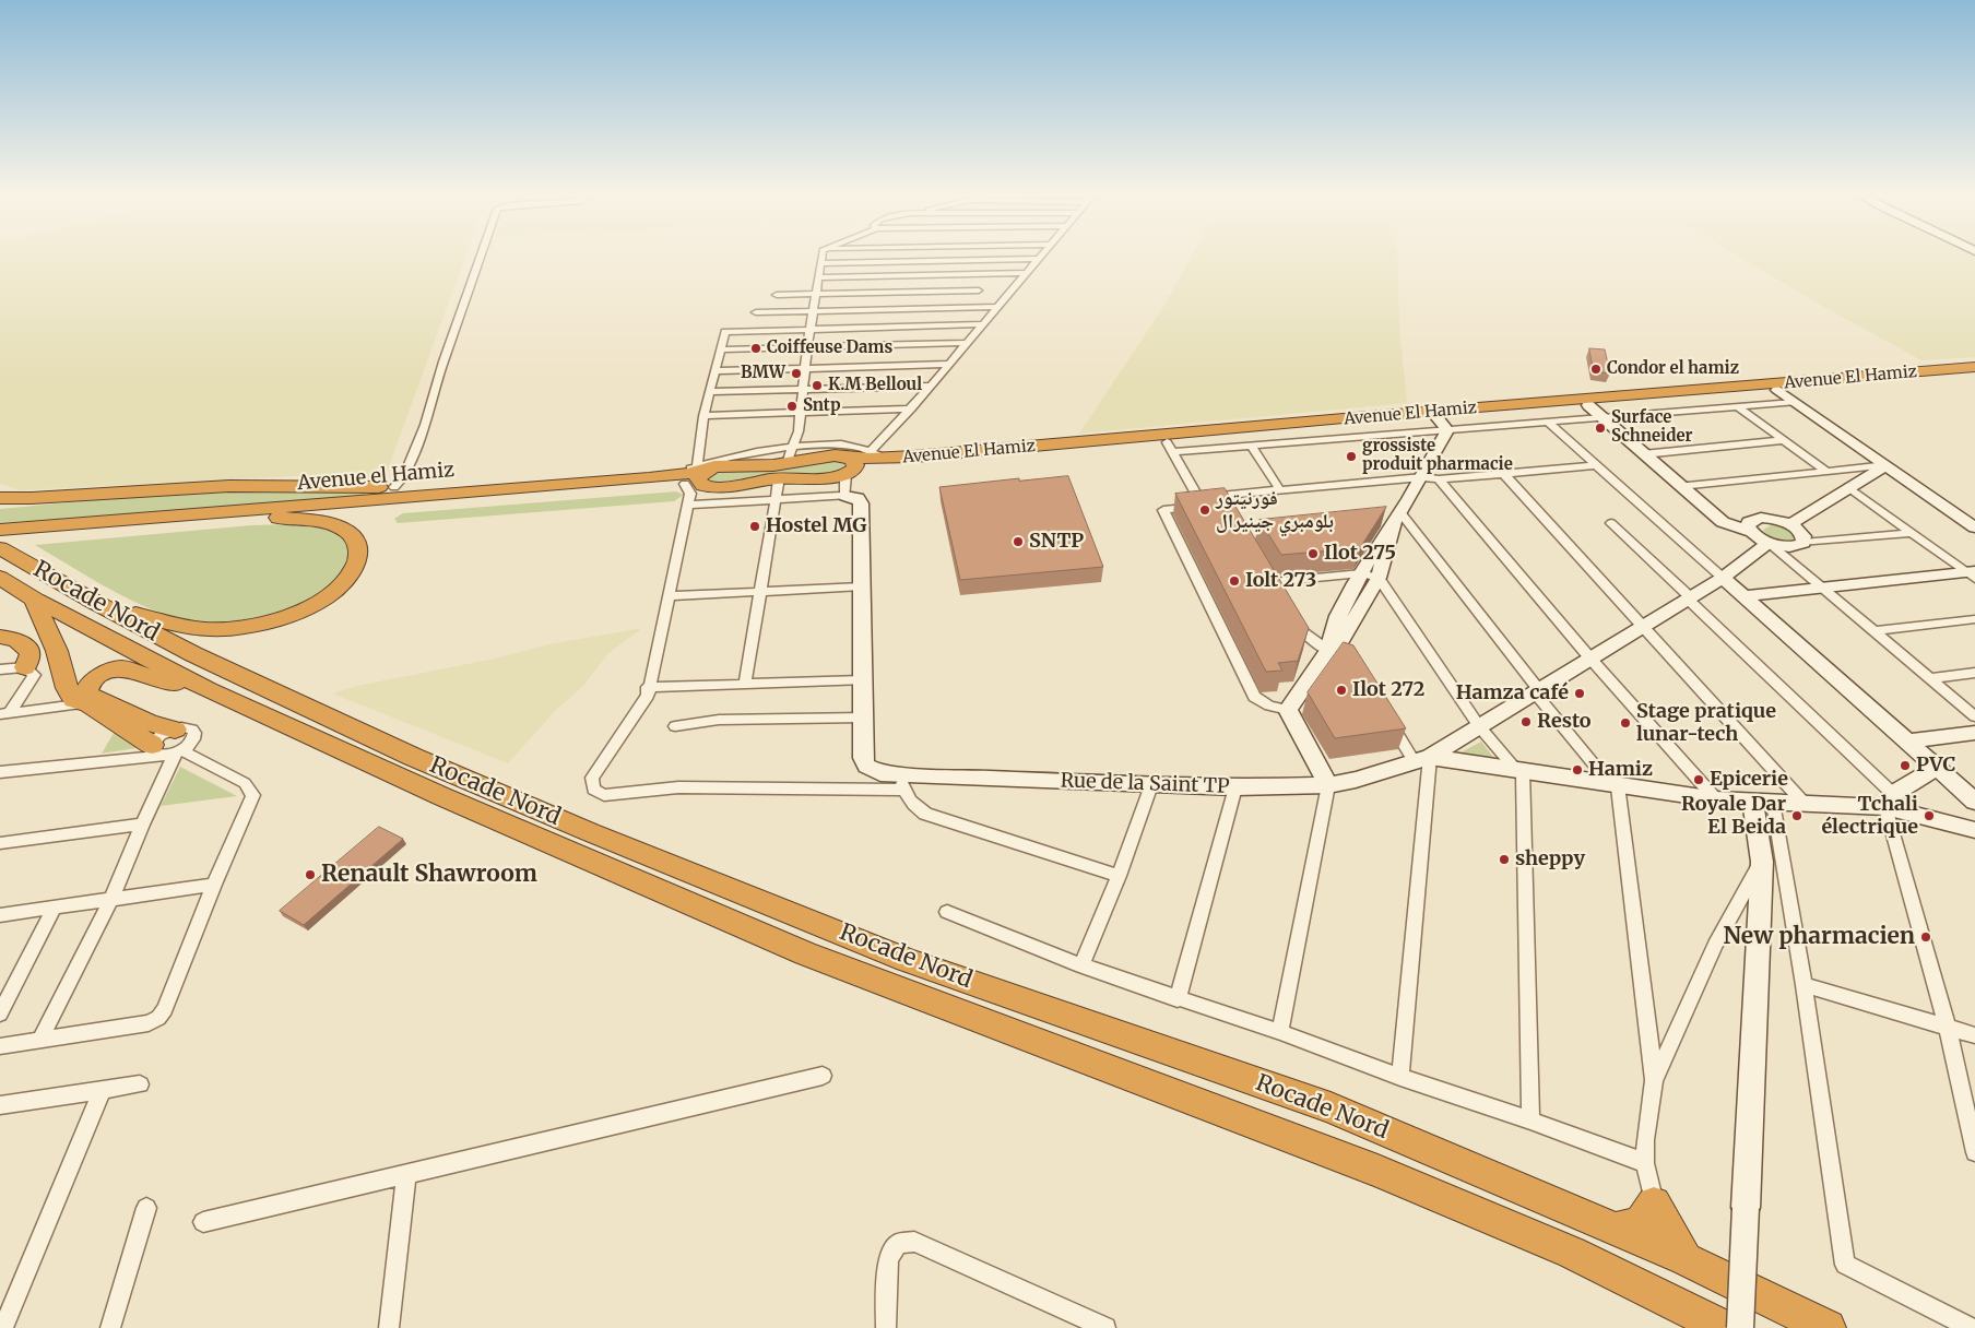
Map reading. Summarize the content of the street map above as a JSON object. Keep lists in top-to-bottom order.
{
  "streets": {
    "highway": ["Avenue El Hamiz", "Avenue el Hamiz", "Rocade Nord"],
    "street": ["Rue de la Saint TP"]
  },
  "places": [
    "Coiffeuse Dams",
    "Condor el hamiz",
    "BMW",
    "K.M Belloul",
    "Sntp",
    "Surface Schneider",
    "grossiste produit pharmacie",
    "فورنيتور بلومبري جينيرال",
    "Hostel MG",
    "SNTP",
    "Ilot 275",
    "Iolt 273",
    "Ilot 272",
    "Hamza café",
    "Resto",
    "Stage pratique lunar-tech",
    "PVC",
    "Hamiz",
    "Epicerie",
    "Royale Dar El Beida",
    "Tchali électrique",
    "sheppy",
    "Renault Shawroom",
    "New pharmacien"
  ]
}
